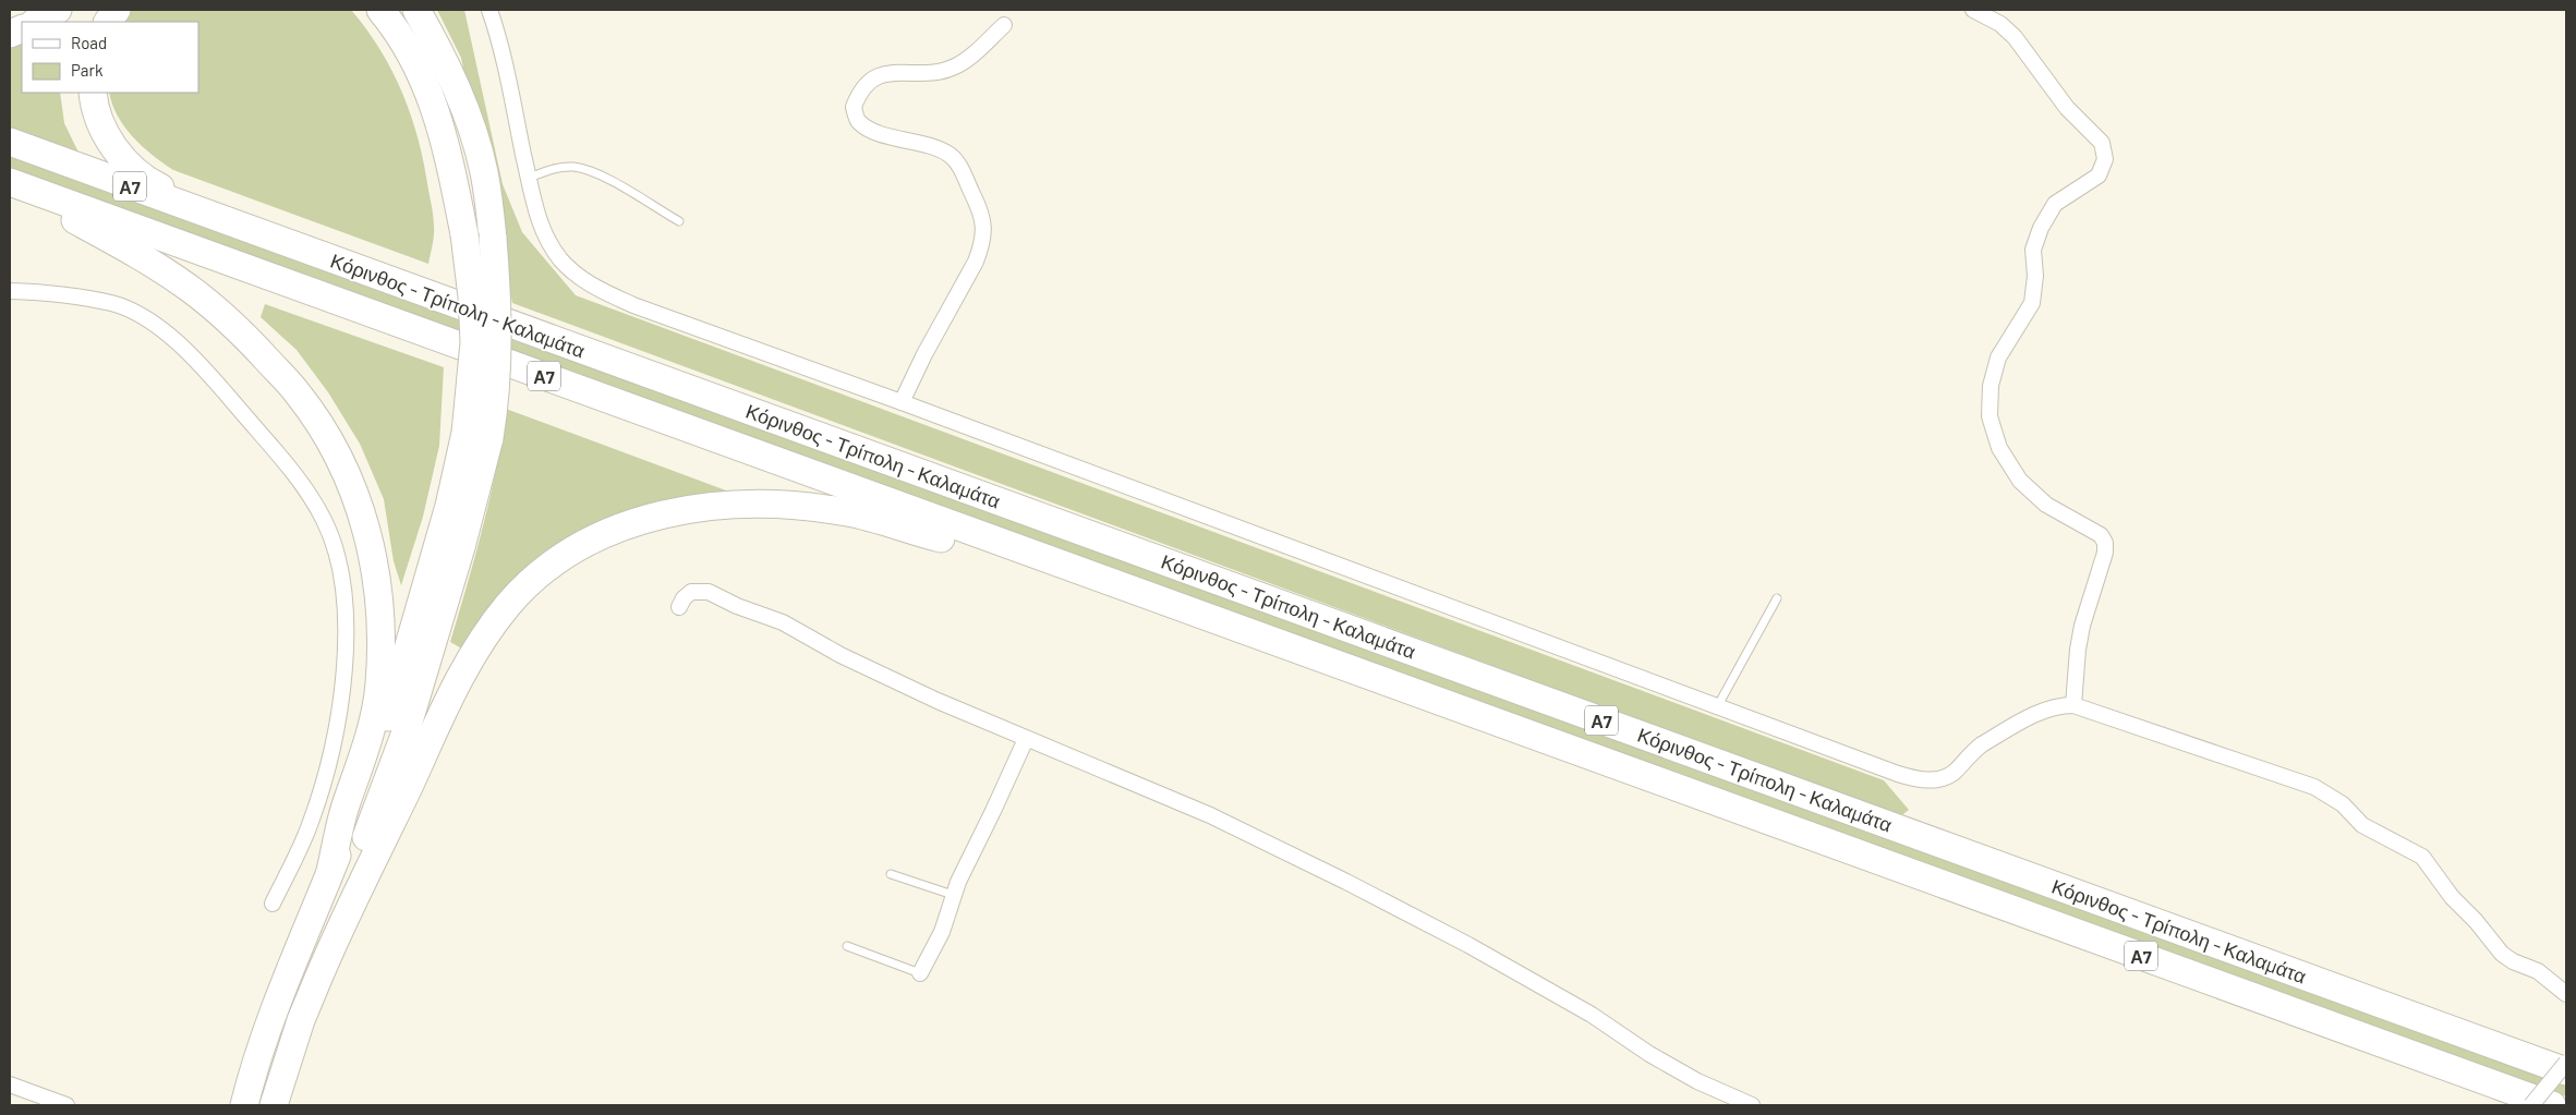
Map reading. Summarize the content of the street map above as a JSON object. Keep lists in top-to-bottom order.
{
  "streets": {
    "highway": ["Α7", "Κόρινθος - Τρίπολη - Καλαμάτα"]
  },
  "legend": ["Road", "Park"]
}
